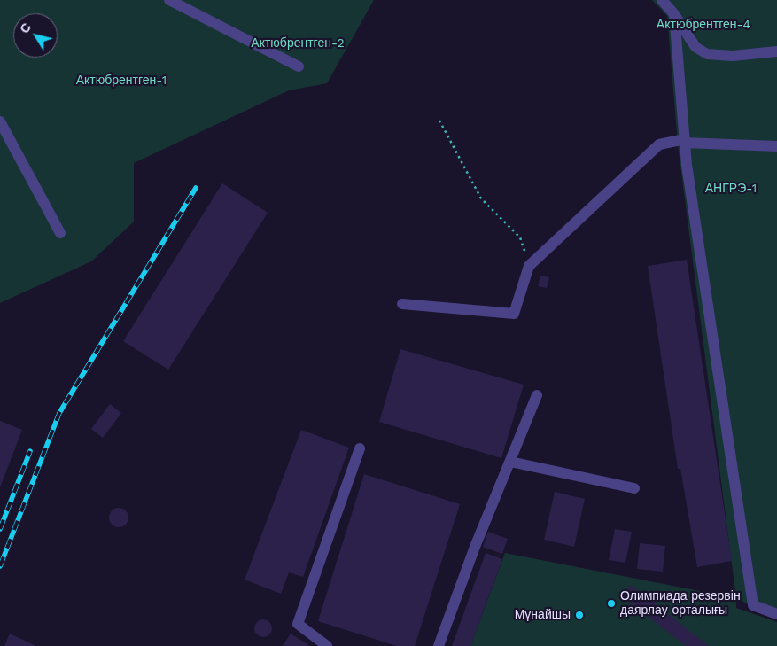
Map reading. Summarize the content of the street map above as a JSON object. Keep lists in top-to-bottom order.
{
  "parks": [
    "Актюбрентген-4",
    "Актюбрентген-2",
    "Актюбрентген-1",
    "АНГРЭ-1"
  ],
  "places": ["Олимпиада резервін даярлау орталығы", "Мұнайшы"],
  "north": "top left"
}
